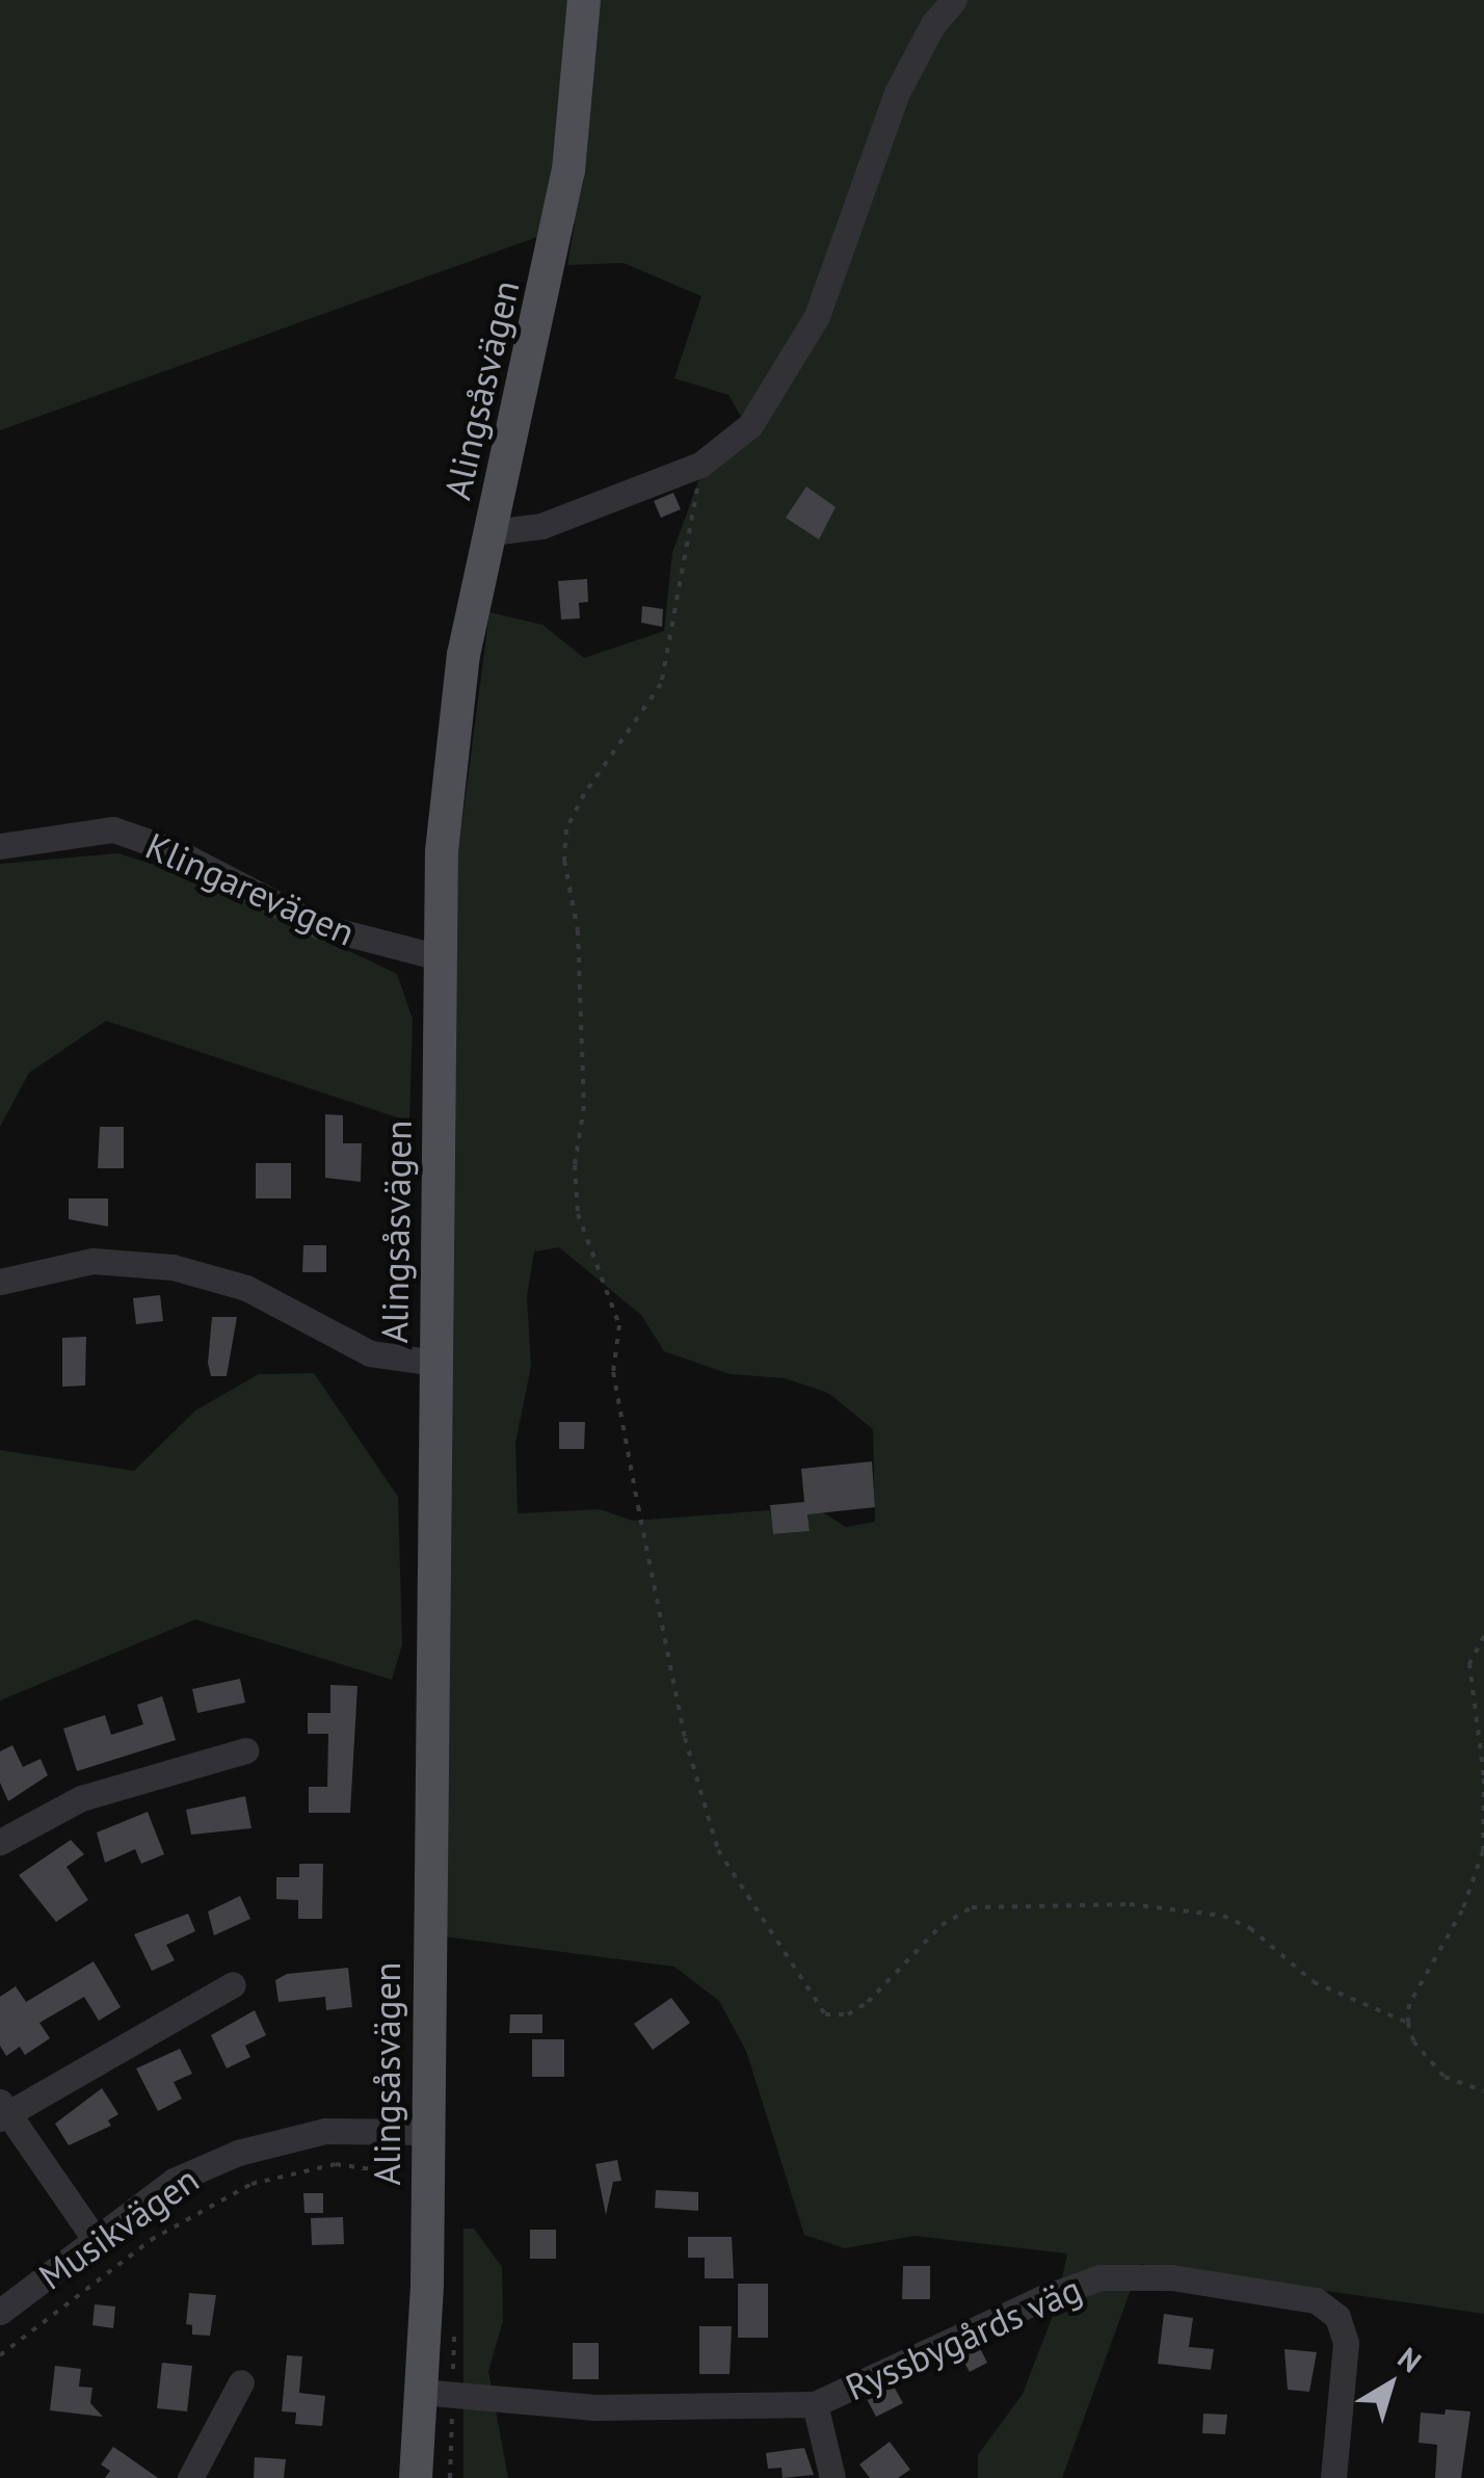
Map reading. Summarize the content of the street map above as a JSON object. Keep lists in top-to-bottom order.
{
  "streets": {
    "main road": ["Alingsåsvägen"],
    "street": ["Klingarevägen", "Musikvägen", "Ryssbygårds väg"]
  },
  "crossings": [
    ["Alingsåsvägen", "Klingarevägen"],
    ["Alingsåsvägen", "Musikvägen"],
    ["Alingsåsvägen", "Ryssbygårds väg"]
  ],
  "north": "top right"
}
